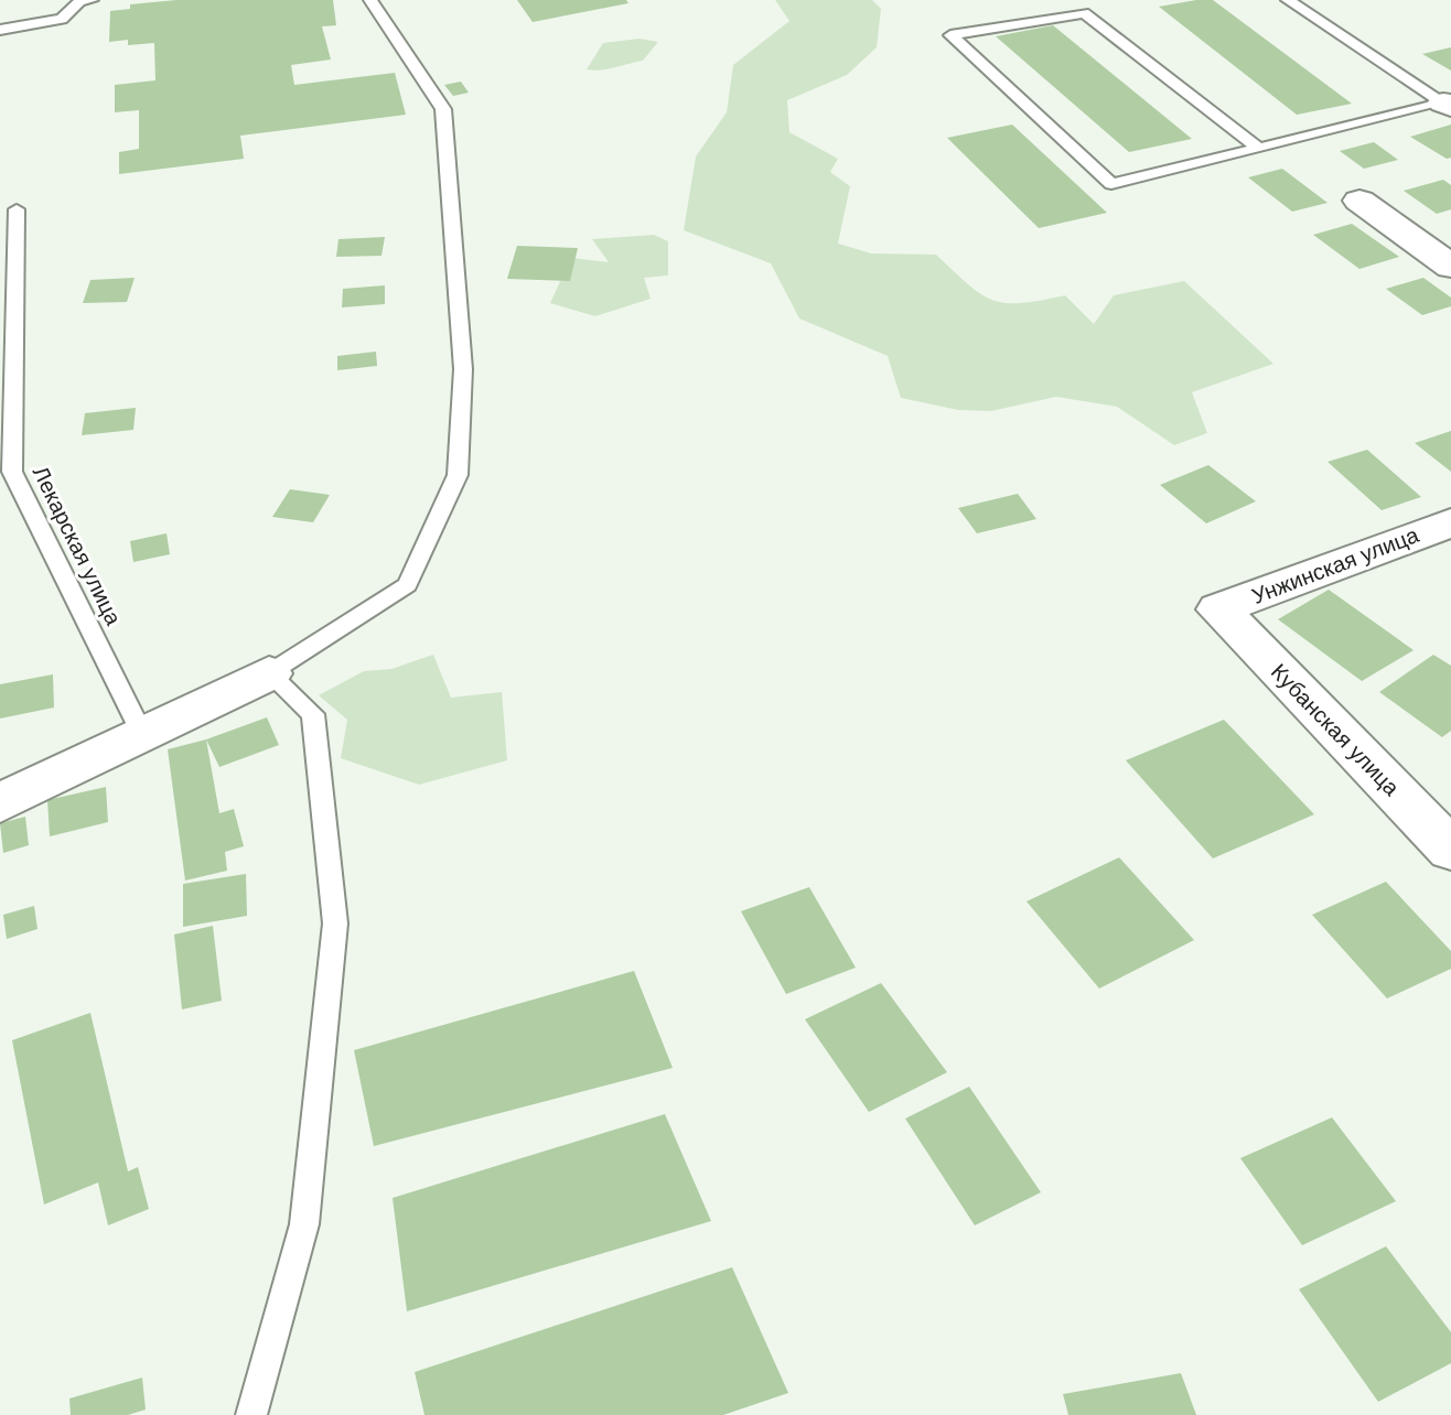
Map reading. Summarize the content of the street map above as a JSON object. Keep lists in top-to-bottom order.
{
  "streets": {
    "street": ["Унжинская улица", "Кубанская улица"],
    "lane": ["Лекарская улица"]
  },
  "crossings": [
    ["Унжинская улица", "Кубанская улица"]
  ]
}
